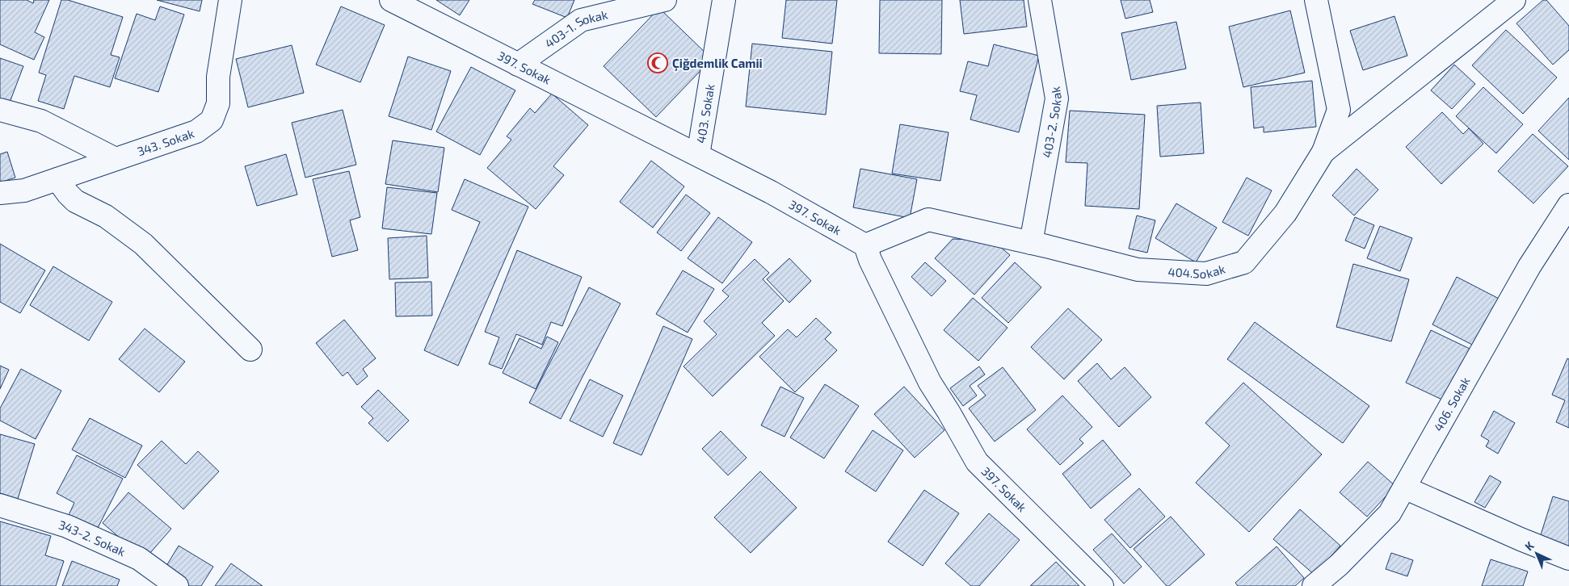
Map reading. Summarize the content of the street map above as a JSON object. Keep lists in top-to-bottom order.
{
  "streets": {
    "street": [
      "403-1. Sokak",
      "397. Sokak",
      "403. Sokak",
      "403-2. Sokak",
      "343. Sokak",
      "404.Sokak",
      "406. Sokak",
      "343-2. Sokak"
    ]
  },
  "crossings": [
    ["403-1. Sokak", "397. Sokak"],
    ["397. Sokak", "403. Sokak"],
    ["397. Sokak", "404.Sokak"],
    ["403-2. Sokak", "404.Sokak"]
  ],
  "places": {
    "mosque": ["Çiğdemlik Camii"]
  },
  "north": "top left"
}
